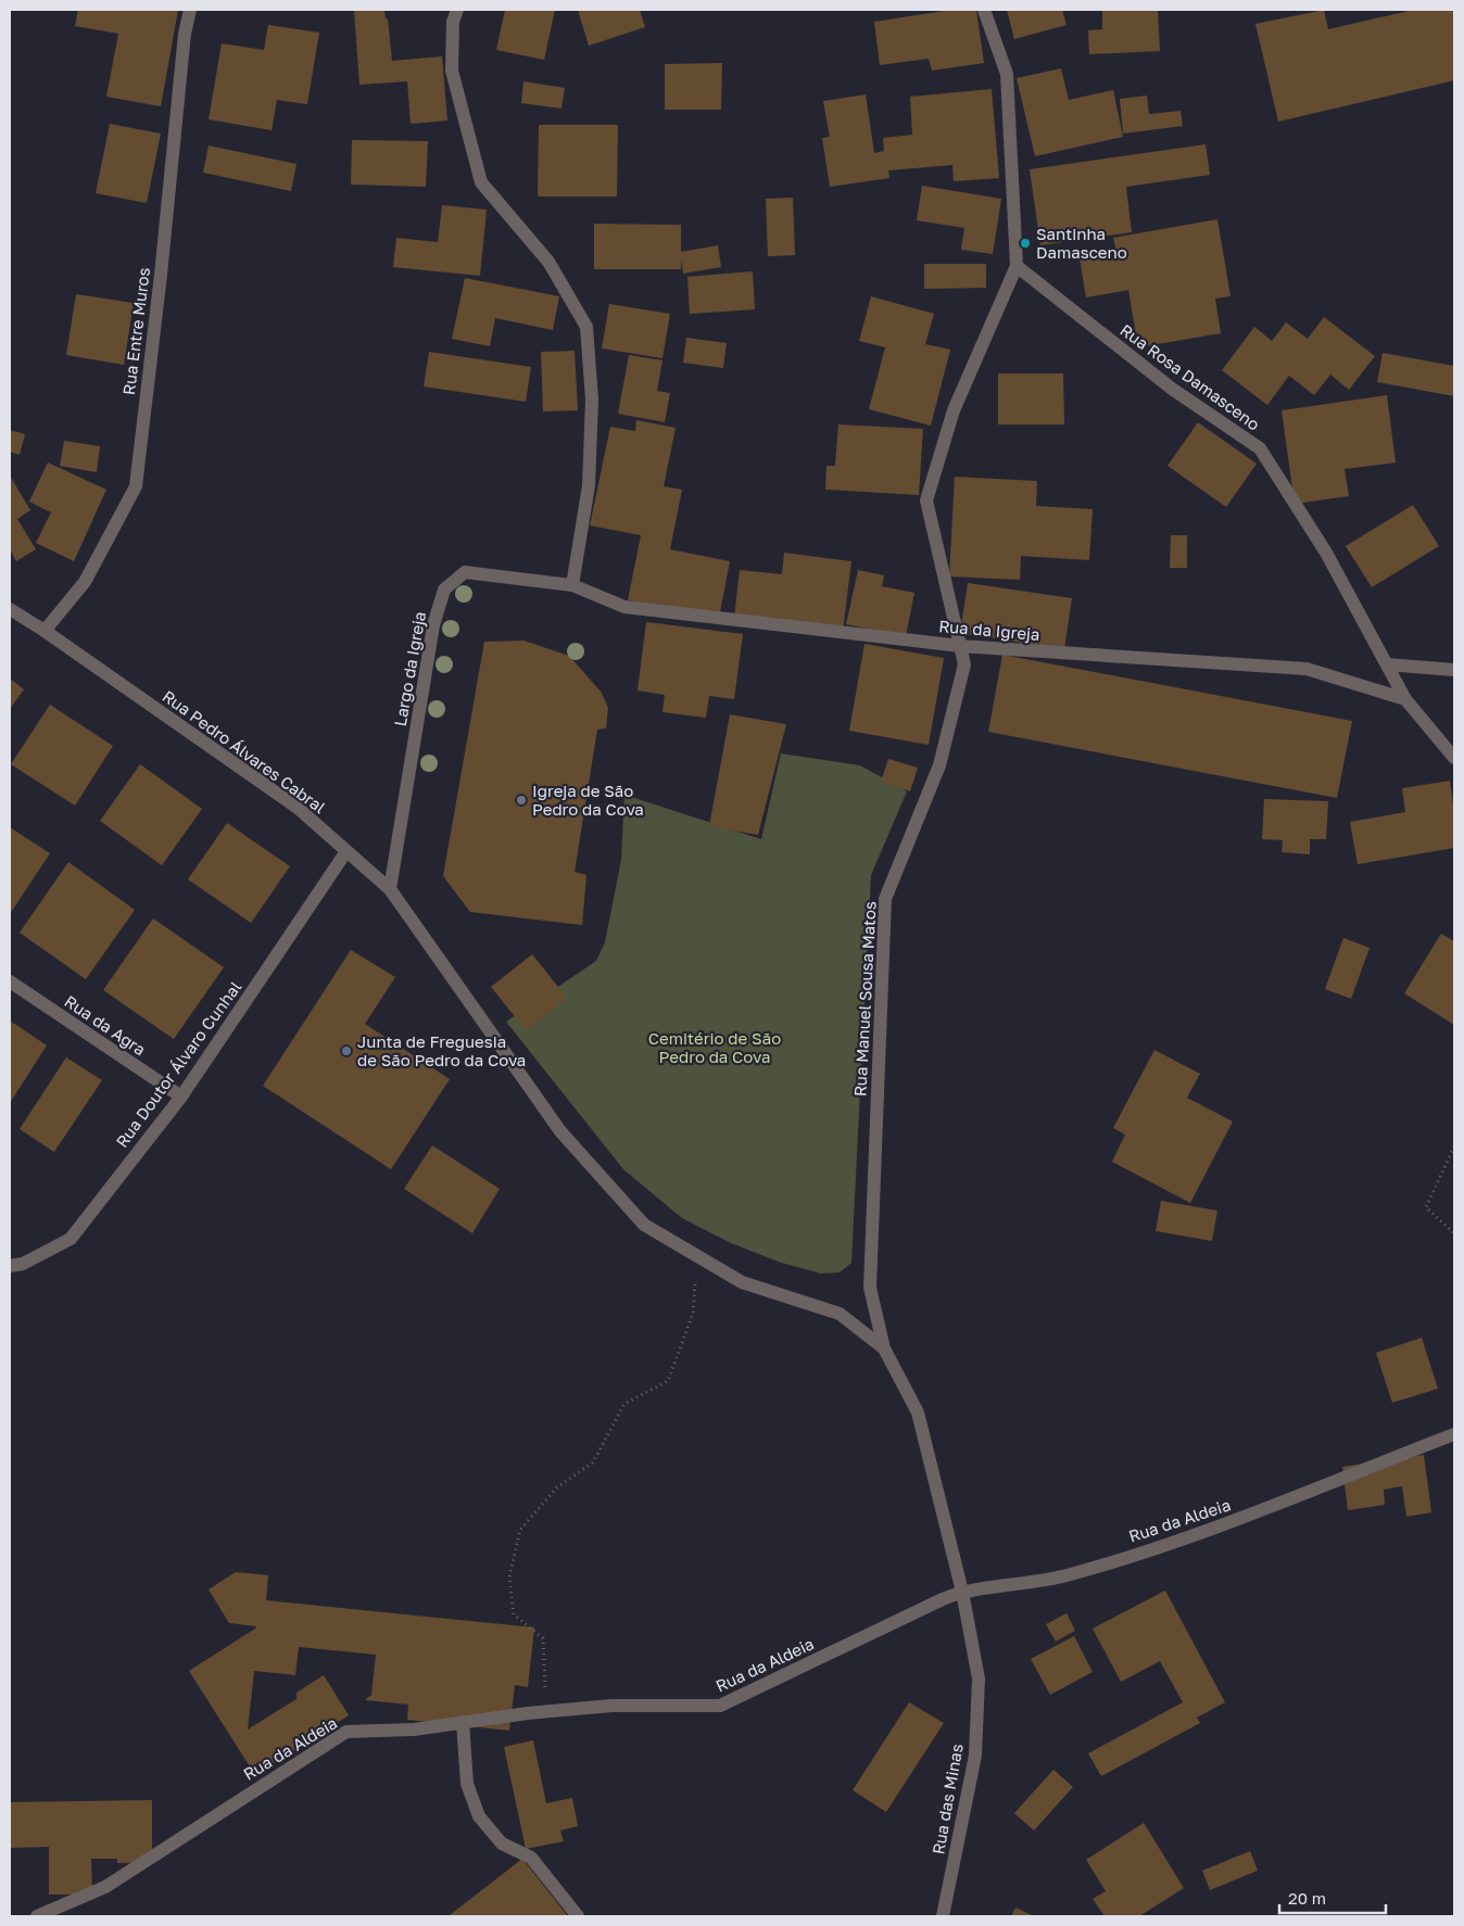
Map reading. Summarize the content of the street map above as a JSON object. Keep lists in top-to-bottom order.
{
  "streets": {
    "street": [
      "Rua Entre Muros",
      "Rua Rosa Damasceno",
      "Rua da Igreja",
      "Largo da Igreja",
      "Rua Pedro Álvares Cabral",
      "Rua Manuel Sousa Matos",
      "Rua da Agra",
      "Rua Doutor Álvaro Cunhal",
      "Rua da Aldeia",
      "Rua das Minas"
    ]
  },
  "crossings": [
    ["Rua Entre Muros", "Rua Pedro Álvares Cabral"],
    ["Rua Rosa Damasceno", "Rua da Igreja"],
    ["Rua Rosa Damasceno", "Rua Manuel Sousa Matos"],
    ["Rua da Igreja", "Largo da Igreja"],
    ["Rua da Igreja", "Rua Manuel Sousa Matos"],
    ["Largo da Igreja", "Rua Pedro Álvares Cabral"],
    ["Rua Pedro Álvares Cabral", "Rua Manuel Sousa Matos"],
    ["Rua Pedro Álvares Cabral", "Rua Doutor Álvaro Cunhal"],
    ["Rua Manuel Sousa Matos", "Rua da Aldeia"],
    ["Rua Manuel Sousa Matos", "Rua das Minas"],
    ["Rua da Agra", "Rua Doutor Álvaro Cunhal"],
    ["Rua da Aldeia", "Rua das Minas"]
  ],
  "parks": ["Cemitério de São Pedro da Cova"],
  "places": ["Santinha Damasceno", "Igreja de São Pedro da Cova", "Junta de Freguesia de São Pedro da Cova"],
  "scale_bar": "20 m"
}
